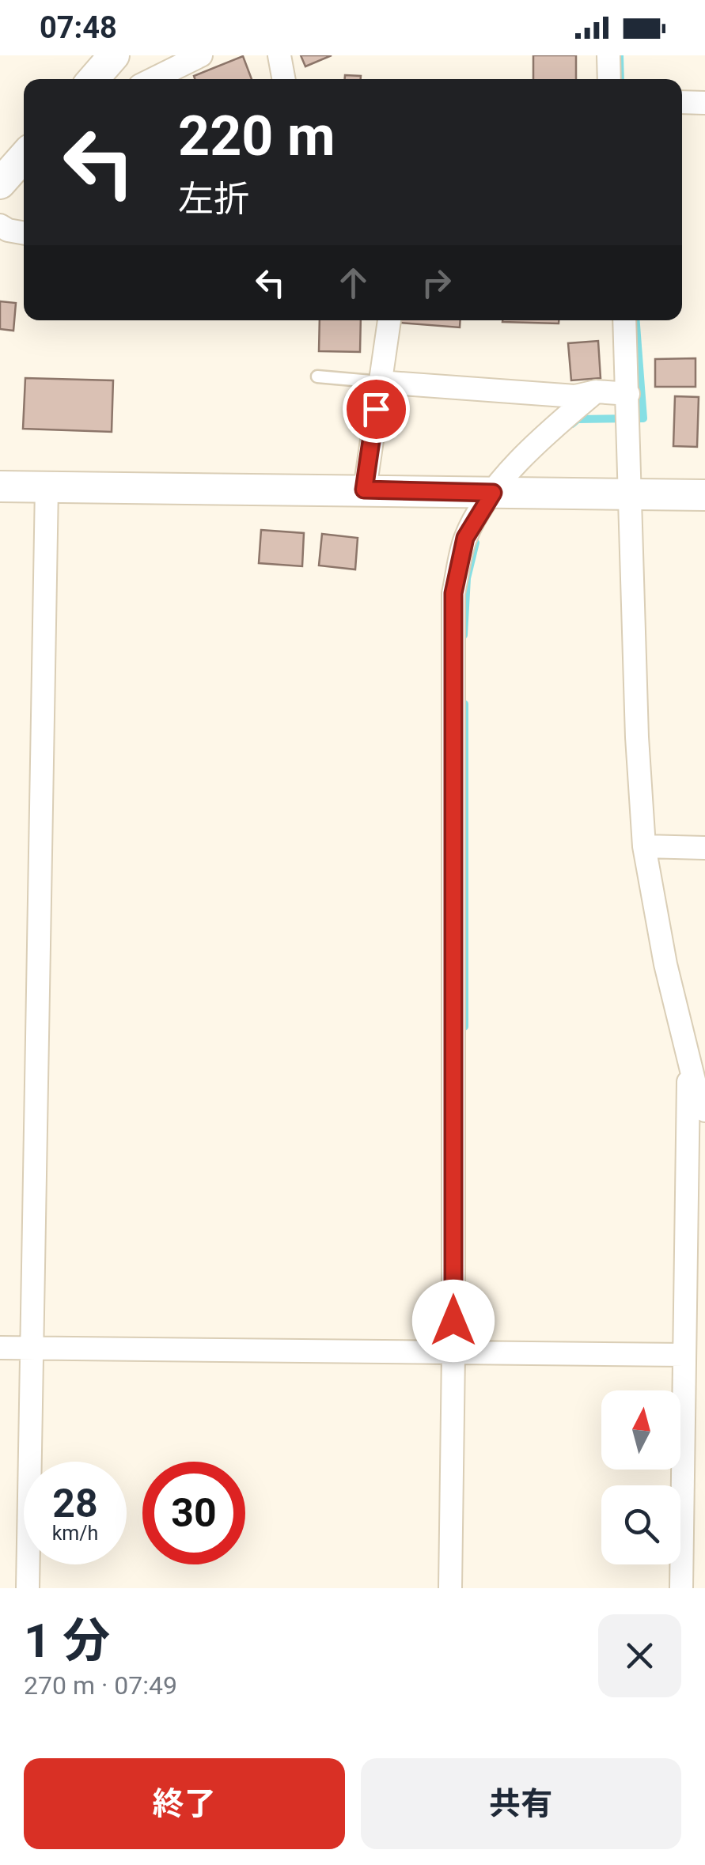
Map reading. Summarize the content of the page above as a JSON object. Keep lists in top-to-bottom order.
{
  "north": "top",
  "page": {
    "status": "07:48",
    "turn": ["220 m", "左折"],
    "speed": "28 km/h",
    "limit": "30",
    "heading": ["1 分", "270 m · 07:49"],
    "buttons": ["終了", "共有"]
  }
}
